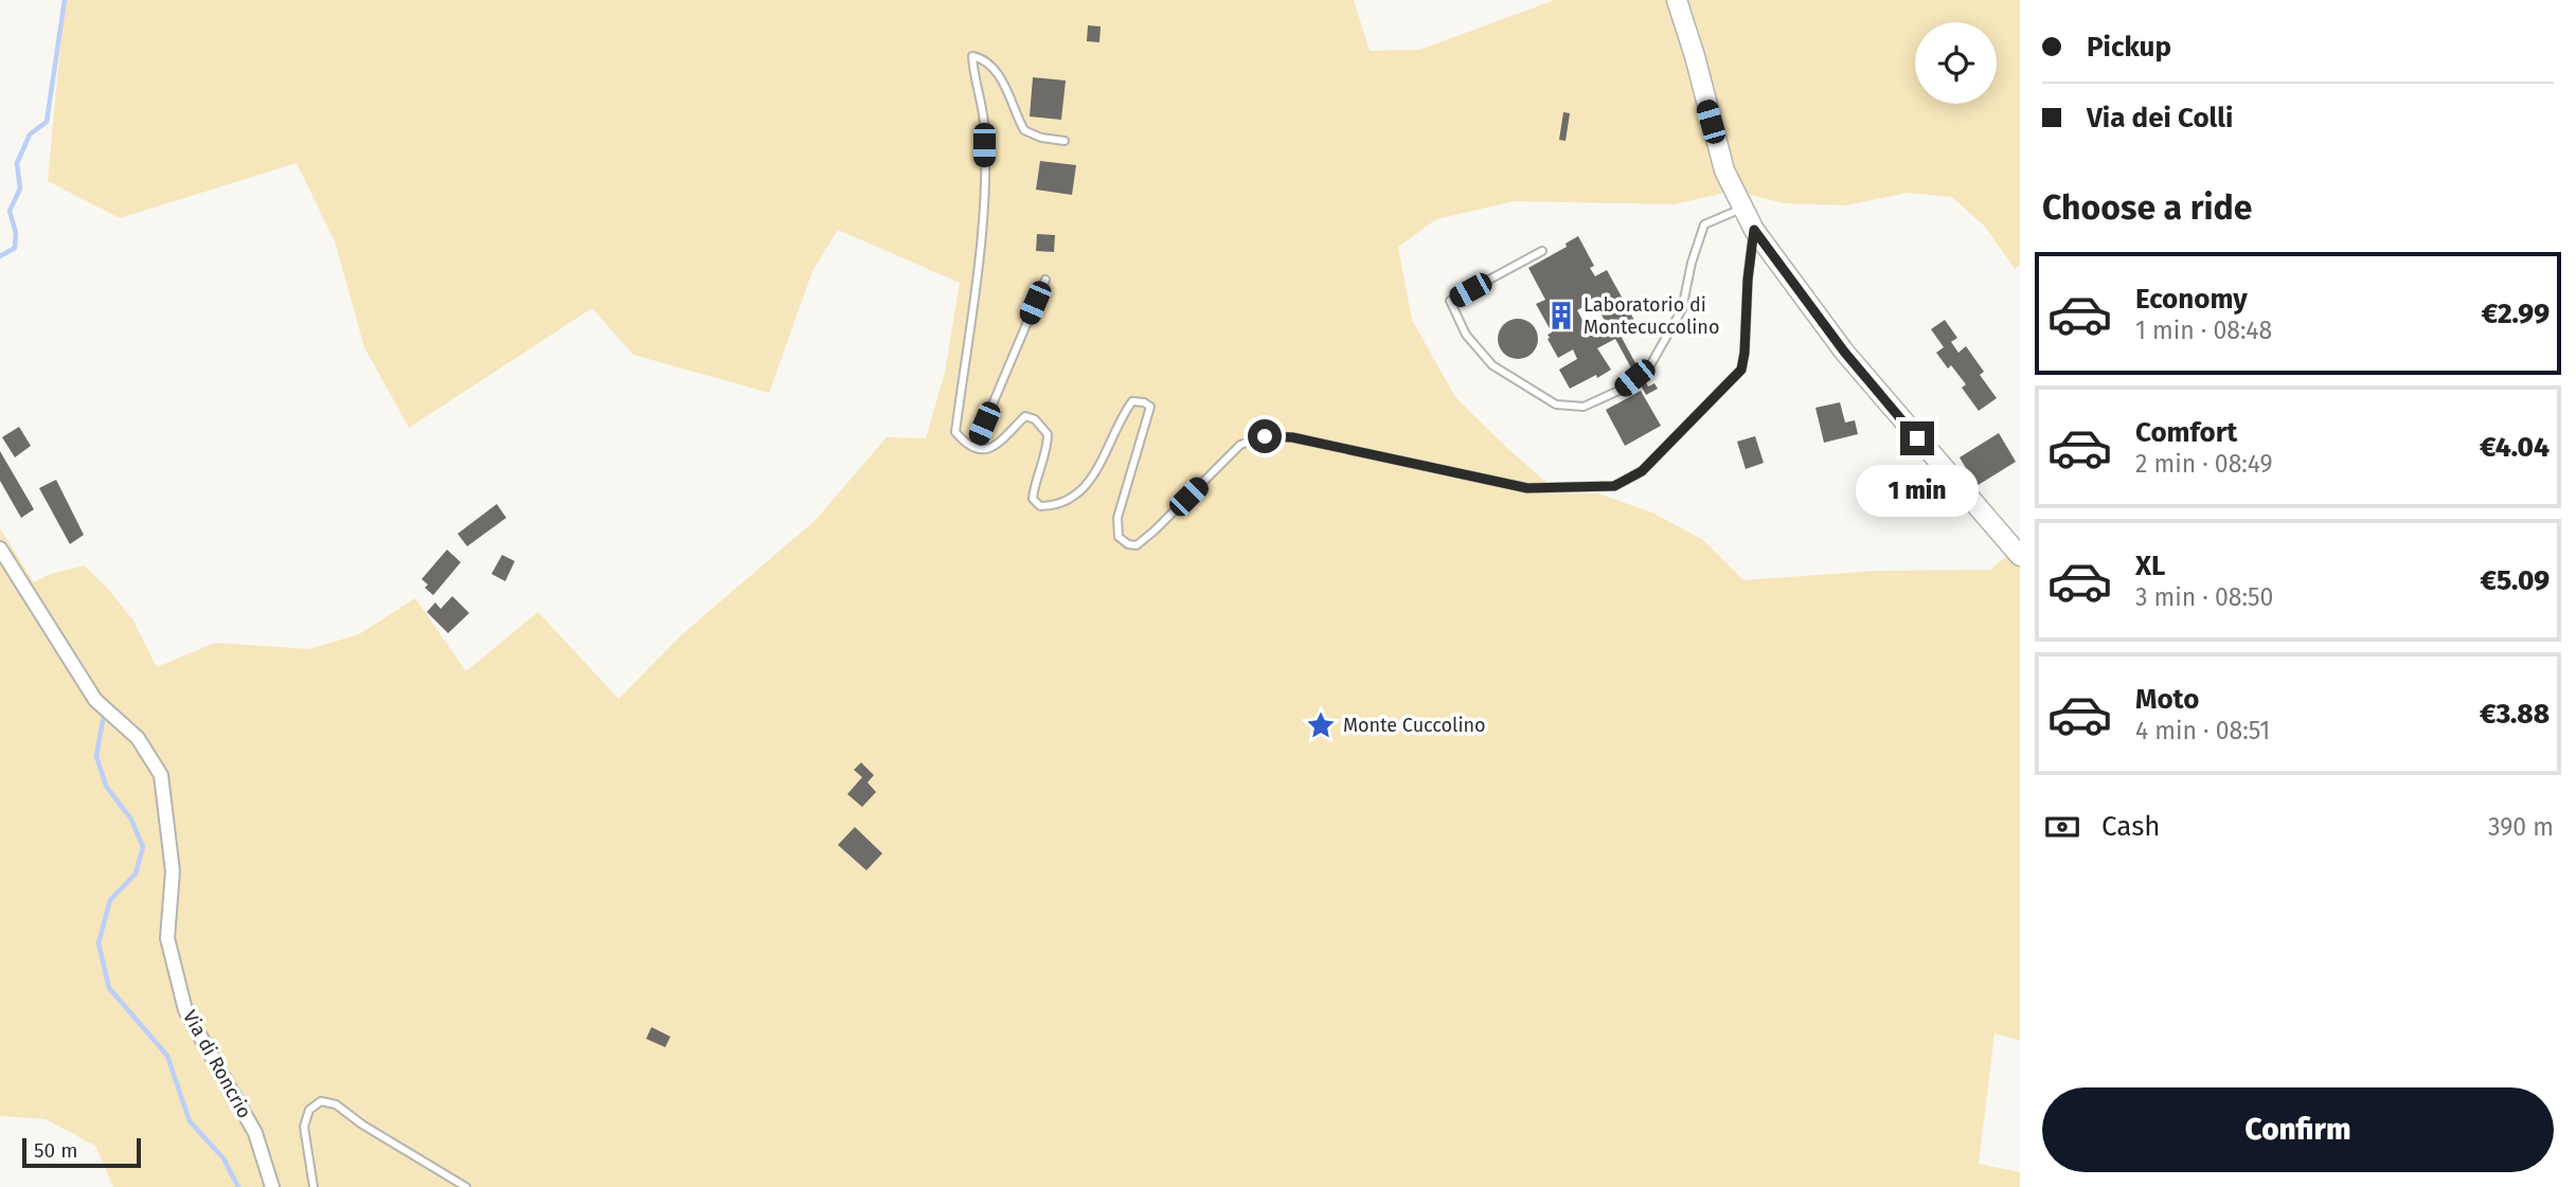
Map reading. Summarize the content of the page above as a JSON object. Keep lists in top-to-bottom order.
{
  "streets": {
    "street": ["Via di Roncrio"]
  },
  "places": {
    "building": ["Laboratorio di Montecuccolino"],
    "place": ["Monte Cuccolino"]
  },
  "scale_bar": "50 m",
  "page": {
    "banner": ["Pickup", "Via dei Colli"],
    "heading": "Choose a ride",
    "list": [
      {
        "name": "Economy",
        "note": "1 min · 08:48",
        "value": "€2.99"
      },
      {
        "name": "Comfort",
        "note": "2 min · 08:49",
        "value": "€4.04"
      },
      {
        "name": "XL",
        "note": "3 min · 08:50",
        "value": "€5.09"
      },
      {
        "name": "Moto",
        "note": "4 min · 08:51",
        "value": "€3.88"
      }
    ],
    "bubble": "1 min",
    "pay": ["Cash", "390 m"],
    "buttons": "Confirm",
    "scale": "50 m"
  }
}
